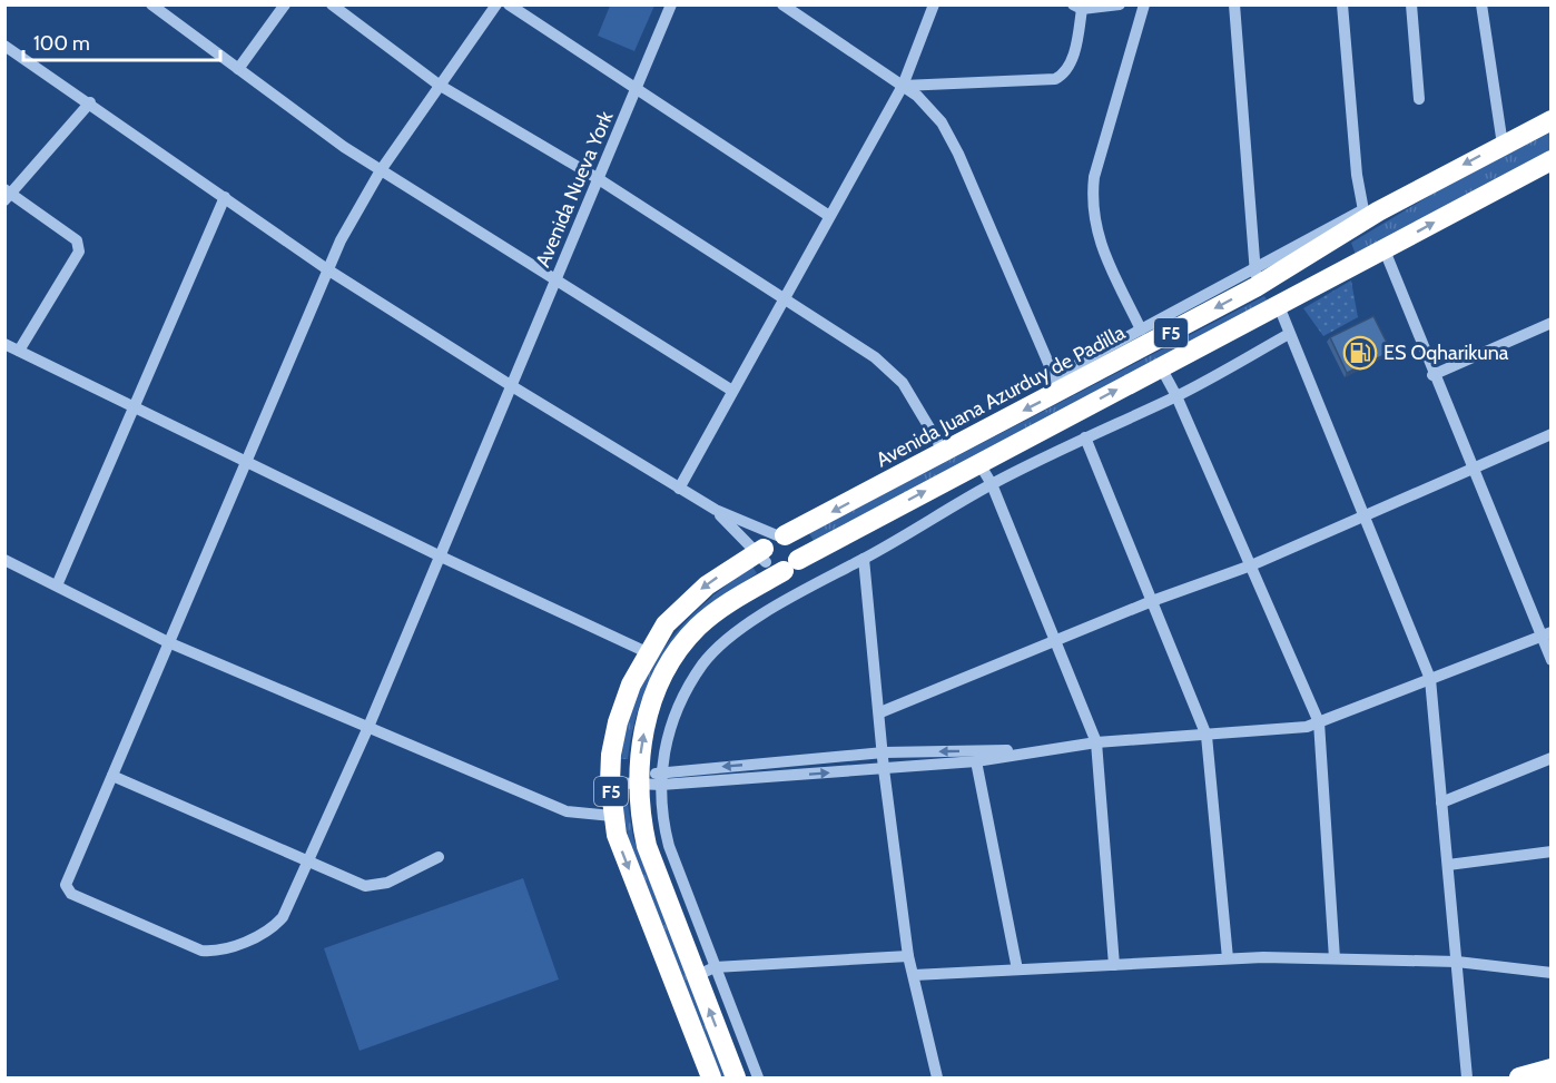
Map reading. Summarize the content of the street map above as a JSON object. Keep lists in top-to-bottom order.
{
  "streets": {
    "highway": ["F5", "Avenida Juana Azurduy de Padilla"],
    "street": ["Avenida Nueva York"]
  },
  "places": {
    "fuel station": ["ES Oqharikuna"]
  },
  "scale_bar": "100 m"
}
